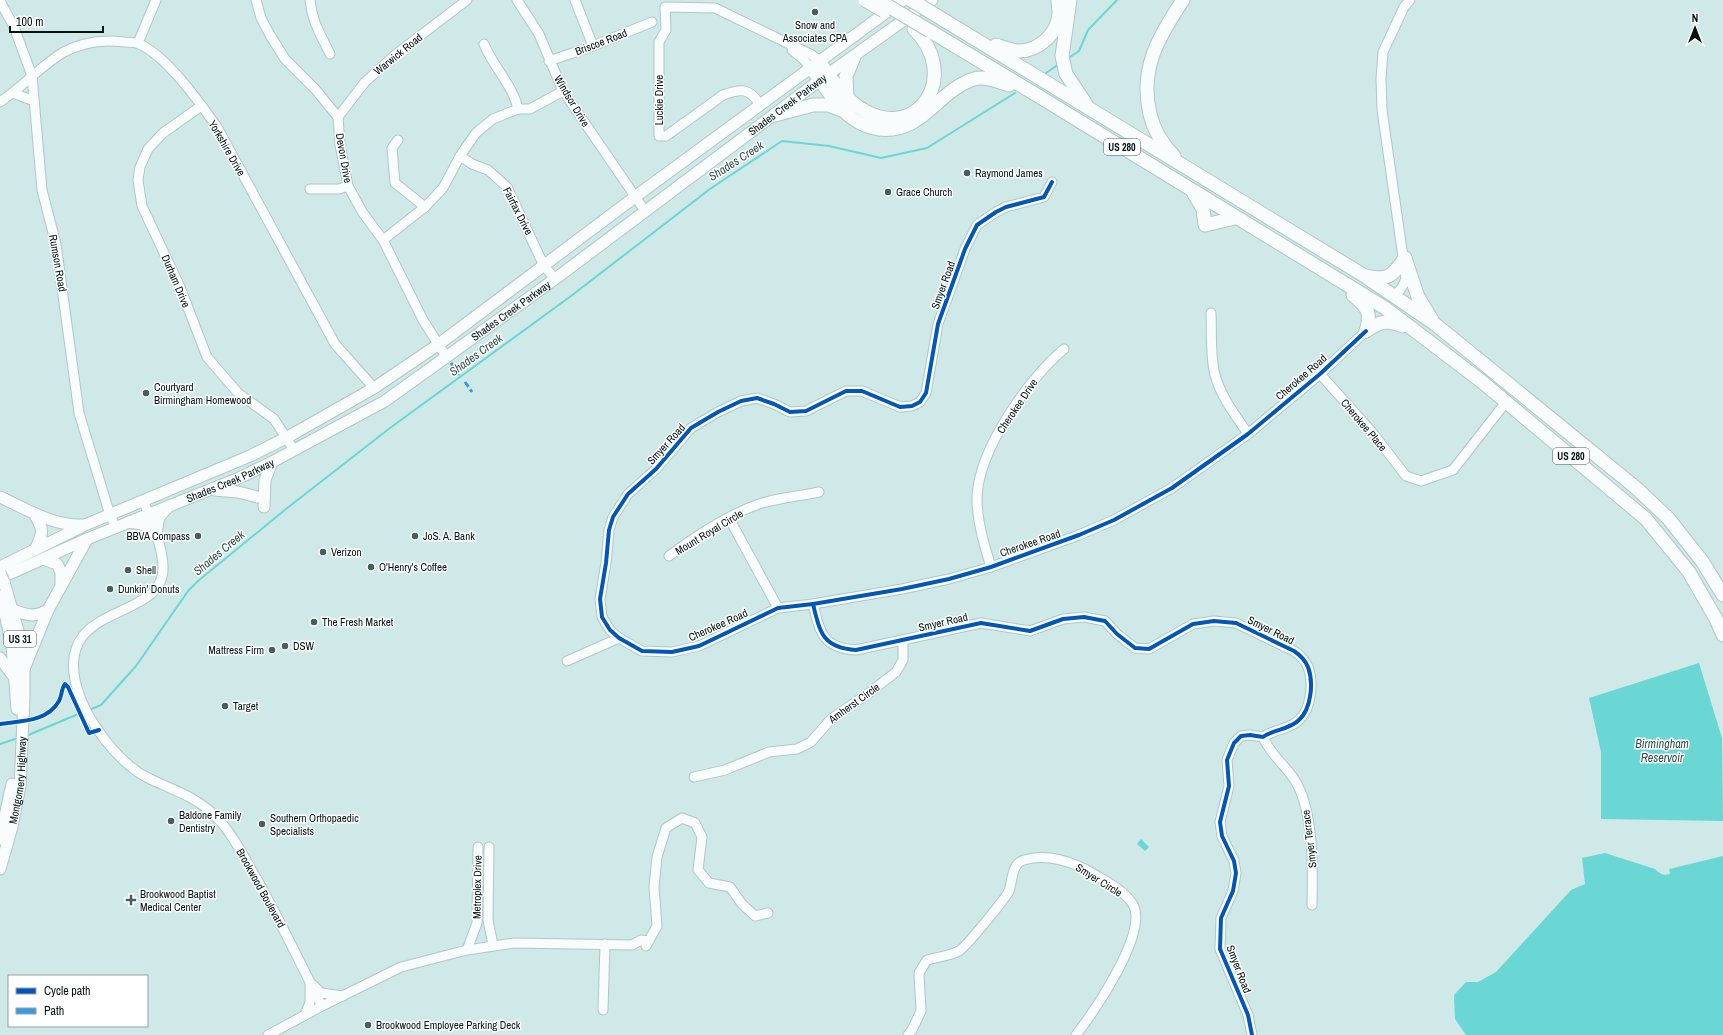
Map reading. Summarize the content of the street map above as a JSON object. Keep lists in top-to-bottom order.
{
  "streets": {
    "highway": ["US 280"],
    "main road": ["Shades Creek Parkway", "US 31", "Montgomery Highway"],
    "street": [
      "Briscoe Road",
      "Warwick Road",
      "Luckie Drive",
      "Windsor Drive",
      "Yorkshire Drive",
      "Devon Drive",
      "Fairfax Drive",
      "Rumson Road",
      "Durham Drive",
      "Smyer Road",
      "Cherokee Road",
      "Cherokee Drive",
      "Cherokee Place",
      "Mount Royal Circle",
      "Amherst Circle",
      "Smyer Terrace",
      "Smyer Circle",
      "Metroplex Drive",
      "Brookwood Boulevard"
    ]
  },
  "crossings": [
    ["Briscoe Road", "Windsor Drive"],
    ["Warwick Road", "Devon Drive"],
    ["Luckie Drive", "Shades Creek Parkway"],
    ["Windsor Drive", "Shades Creek Parkway"],
    ["Shades Creek Parkway", "Yorkshire Drive"],
    ["Shades Creek Parkway", "Devon Drive"],
    ["Shades Creek Parkway", "Fairfax Drive"],
    ["Shades Creek Parkway", "Rumson Road"],
    ["Shades Creek Parkway", "Durham Drive"],
    ["Shades Creek Parkway", "Montgomery Highway"],
    ["Shades Creek Parkway", "Brookwood Boulevard"],
    ["US 280", "Cherokee Place"],
    ["Yorkshire Drive", "Rumson Road"],
    ["Yorkshire Drive", "Durham Drive"],
    ["Smyer Road", "Cherokee Road"],
    ["Smyer Road", "Amherst Circle"],
    ["Smyer Road", "Smyer Terrace"],
    ["Cherokee Road", "Cherokee Drive"],
    ["Cherokee Road", "Cherokee Place"]
  ],
  "water": ["Shades Creek", "Birmingham Reservoir"],
  "places": {
    "other": [
      "Snow and Associates CPA",
      "Raymond James",
      "Grace Church",
      "Courtyard Birmingham Homewood",
      "BBVA Compass",
      "JoS. A. Bank",
      "Verizon",
      "O'Henry's Coffee",
      "Shell",
      "Dunkin' Donuts",
      "The Fresh Market",
      "DSW",
      "Mattress Firm",
      "Target",
      "Baldone Family Dentistry",
      "Southern Orthopaedic Specialists",
      "Brookwood Employee Parking Deck"
    ],
    "health": ["Brookwood Baptist Medical Center"]
  },
  "legend": ["Cycle path", "Path"],
  "scale_bar": "100 m",
  "north": "top"
}
